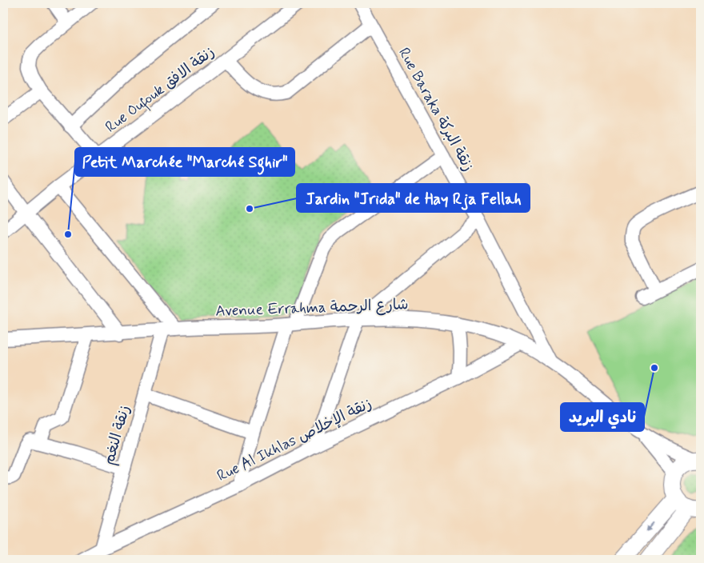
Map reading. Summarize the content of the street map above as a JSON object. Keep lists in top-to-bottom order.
{
  "streets": {
    "street": [
      "Rue Oufouk زنقة الافق",
      "Rue Baraka زنقة البركة",
      "Avenue Errahma شارع الرحمة",
      "زنقة النغم",
      "Rue Al Ikhlas زنقة الإخلاص"
    ]
  },
  "crossings": [
    ["Rue Baraka زنقة البركة", "Avenue Errahma شارع الرحمة"],
    ["Avenue Errahma شارع الرحمة", "زنقة النغم"],
    ["Avenue Errahma شارع الرحمة", "Rue Al Ikhlas زنقة الإخلاص"],
    ["زنقة النغم", "Rue Al Ikhlas زنقة الإخلاص"]
  ],
  "places": ["Jardin \"Jrida\" de Hay Rja Fellah", "Petit Marchée \"Marché Sghir\"", "نادي البريد"]
}
